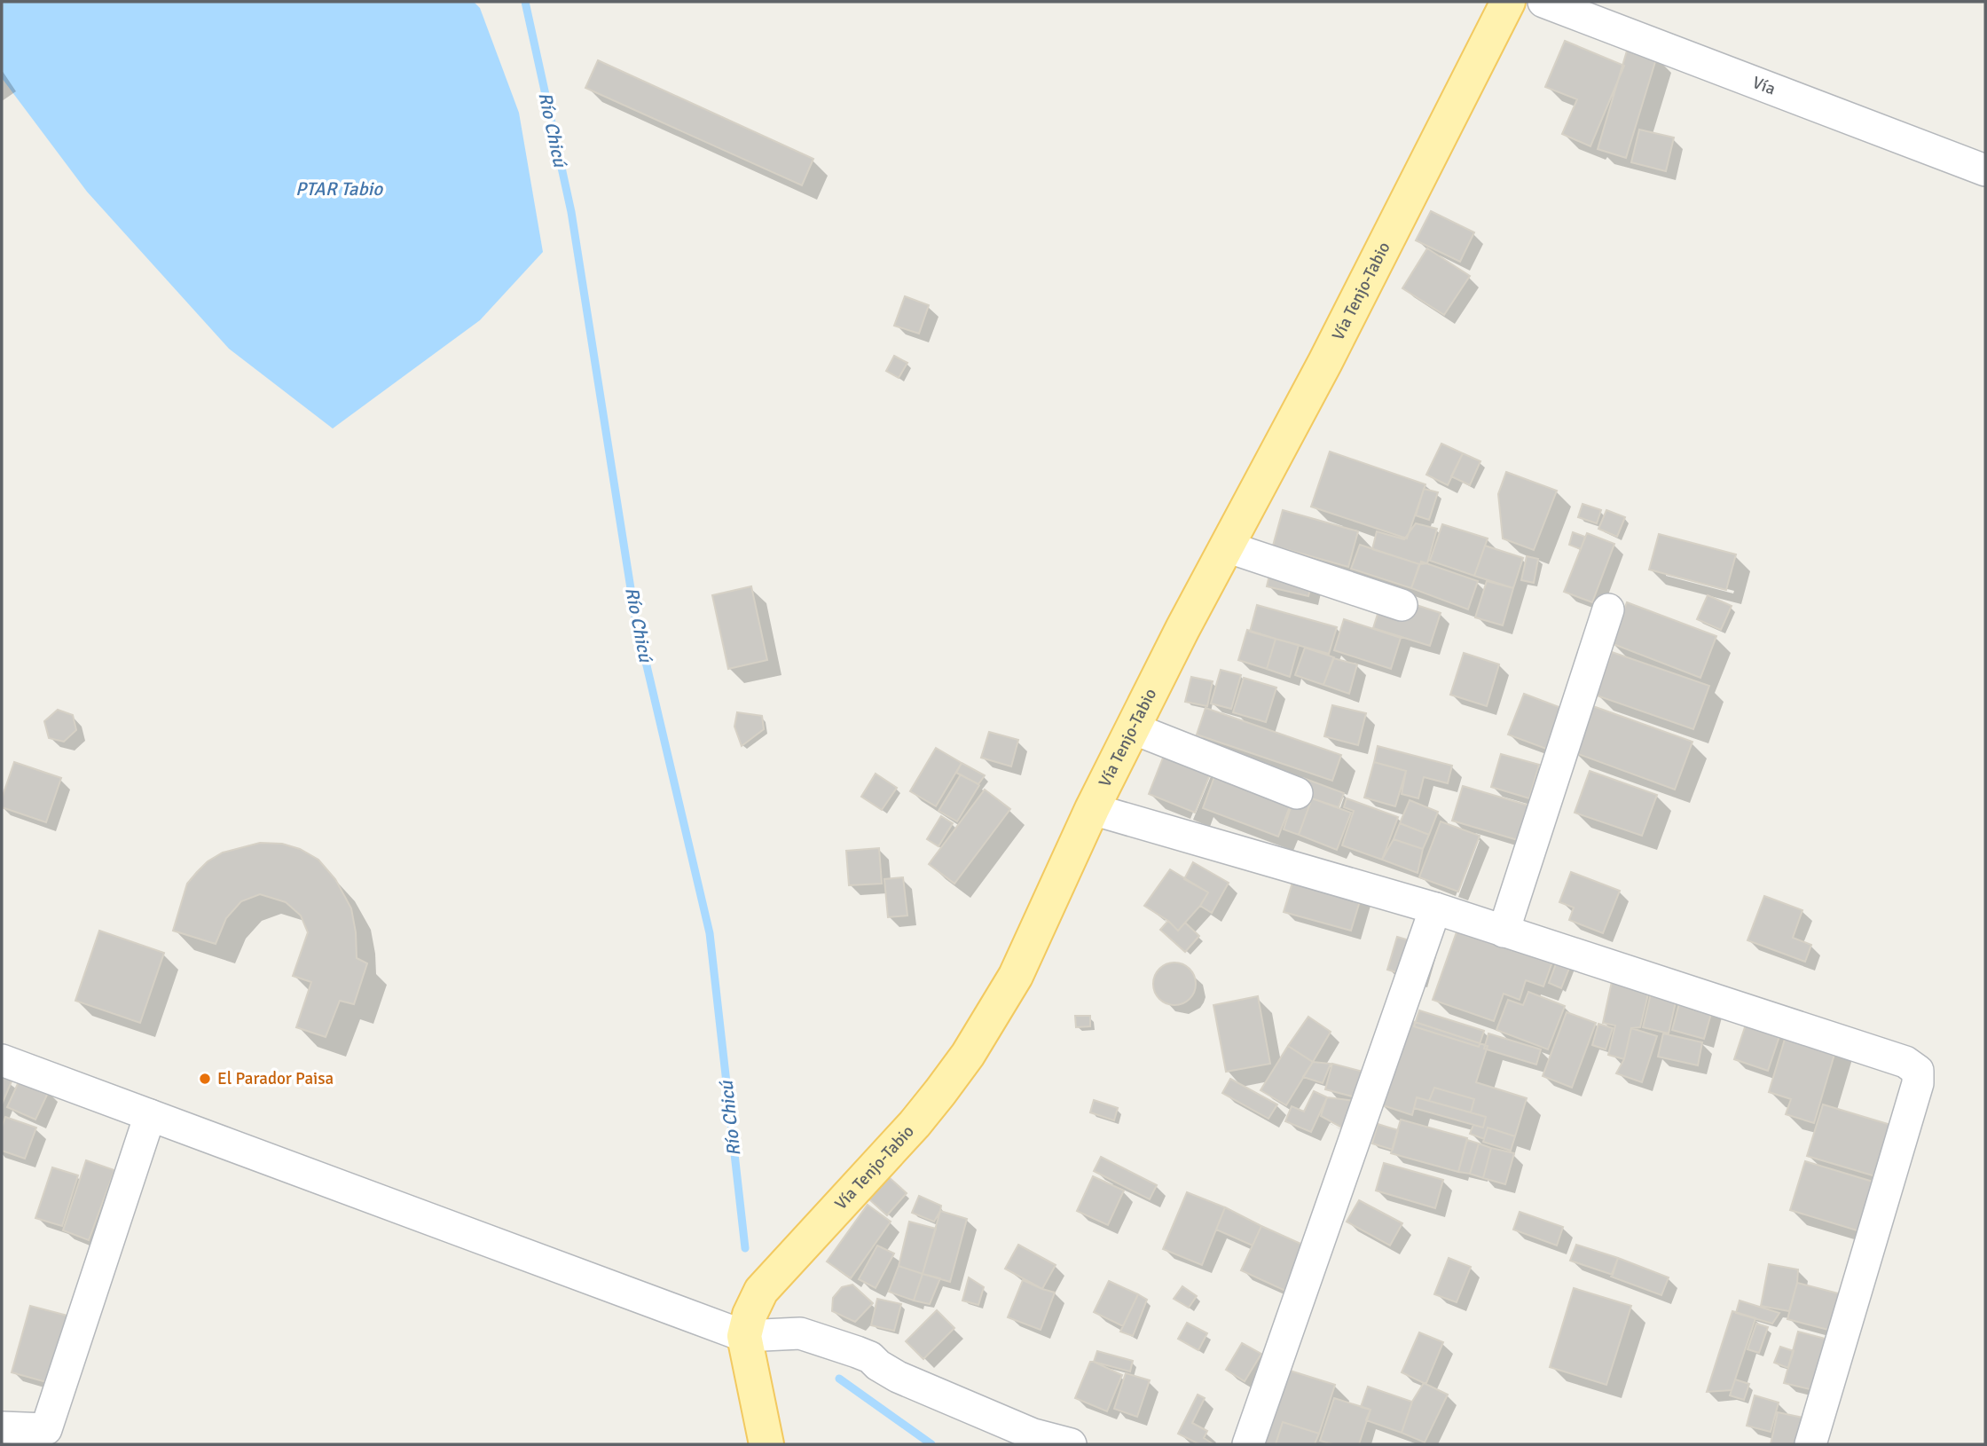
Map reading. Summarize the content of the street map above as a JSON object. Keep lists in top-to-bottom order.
{
  "streets": {
    "main road": ["Vía Tenjo-Tabio"],
    "street": ["Vía"]
  },
  "water": ["Río Chicú", "PTAR Tabio"],
  "places": ["El Parador Paisa"]
}
